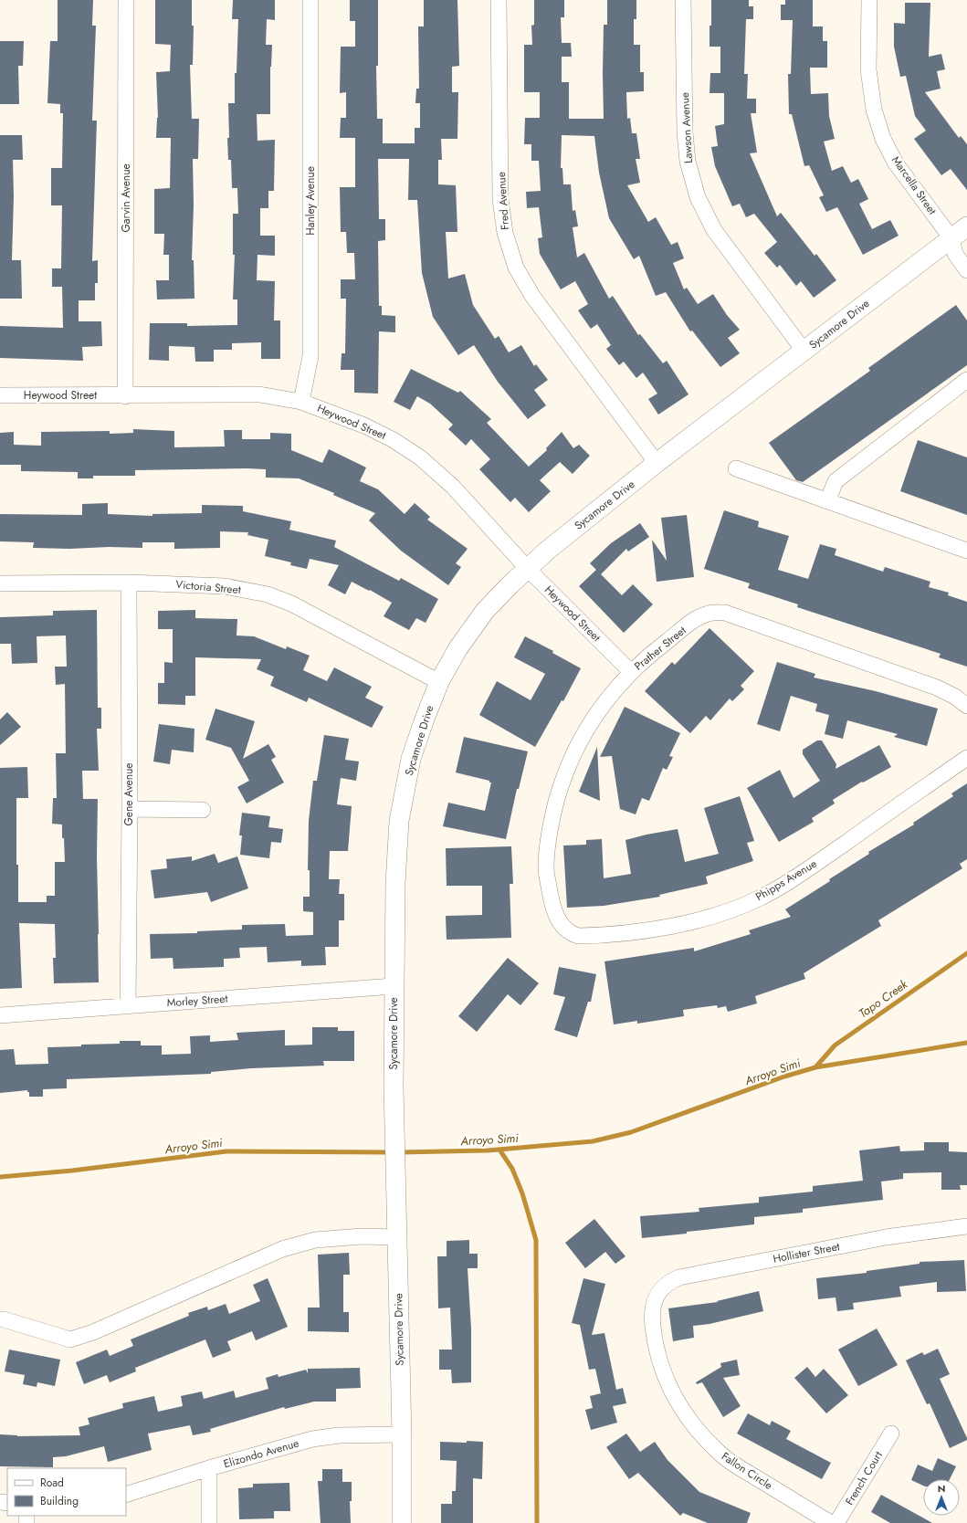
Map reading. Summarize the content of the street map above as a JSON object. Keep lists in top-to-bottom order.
{
  "streets": {
    "main road": ["Sycamore Drive"],
    "street": [
      "Lawson Avenue",
      "Marcella Street",
      "Garvin Avenue",
      "Hanley Avenue",
      "Fred Avenue",
      "Heywood Street",
      "Victoria Street",
      "Prather Street",
      "Gene Avenue",
      "Phipps Avenue",
      "Morley Street",
      "Hollister Street",
      "Elizondo Avenue",
      "Fallon Circle",
      "French Court"
    ]
  },
  "crossings": [
    ["Lawson Avenue", "Sycamore Drive"],
    ["Marcella Street", "Sycamore Drive"],
    ["Garvin Avenue", "Heywood Street"],
    ["Hanley Avenue", "Heywood Street"],
    ["Fred Avenue", "Sycamore Drive"],
    ["Sycamore Drive", "Heywood Street"],
    ["Sycamore Drive", "Victoria Street"],
    ["Sycamore Drive", "Morley Street"],
    ["Sycamore Drive", "Elizondo Avenue"],
    ["Heywood Street", "Prather Street"],
    ["Victoria Street", "Gene Avenue"],
    ["Prather Street", "Phipps Avenue"],
    ["Gene Avenue", "Morley Street"],
    ["Hollister Street", "Fallon Circle"]
  ],
  "water": ["Tapo Creek", "Arroyo Simi"],
  "legend": ["Road", "Building"],
  "north": "top"
}
